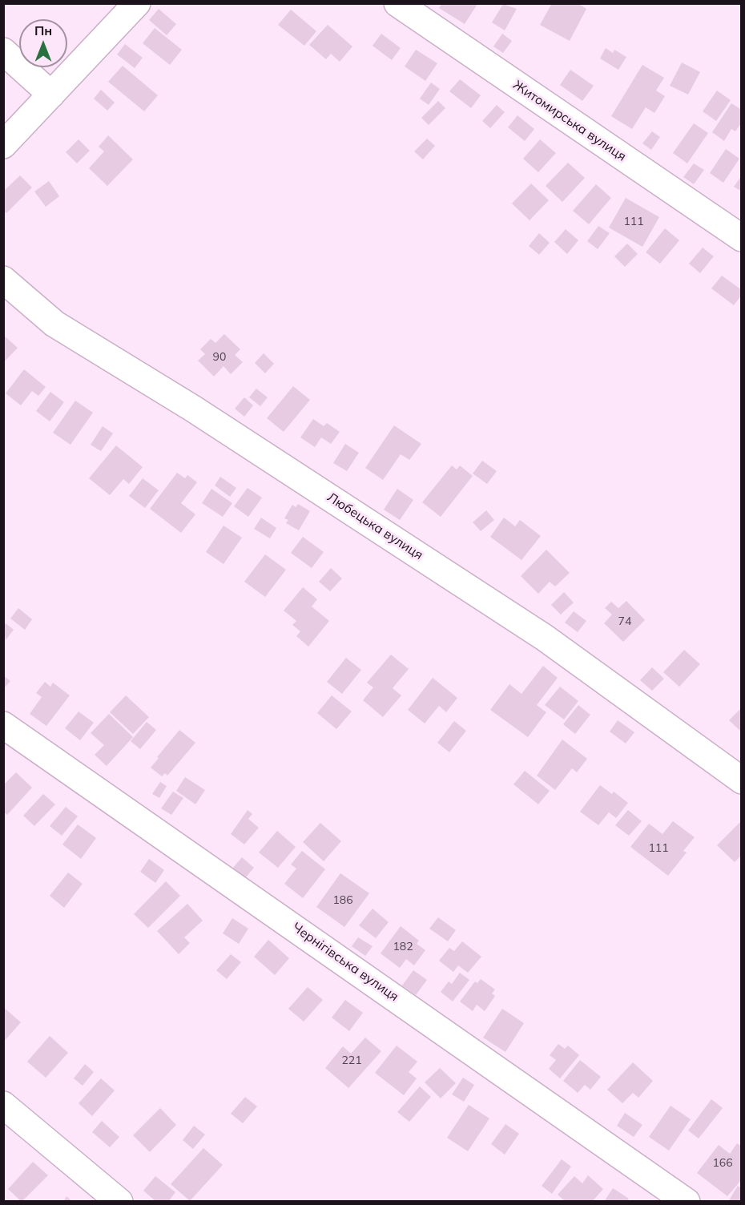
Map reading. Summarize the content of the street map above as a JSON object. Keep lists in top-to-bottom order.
{
  "streets": {
    "street": ["Житомирська вулиця", "Любецька вулиця", "Чернігівська вулиця"]
  },
  "house_numbers": [
    "111",
    "90",
    "74",
    "111",
    "186",
    "182",
    "221",
    "166"
  ],
  "north": "top"
}
